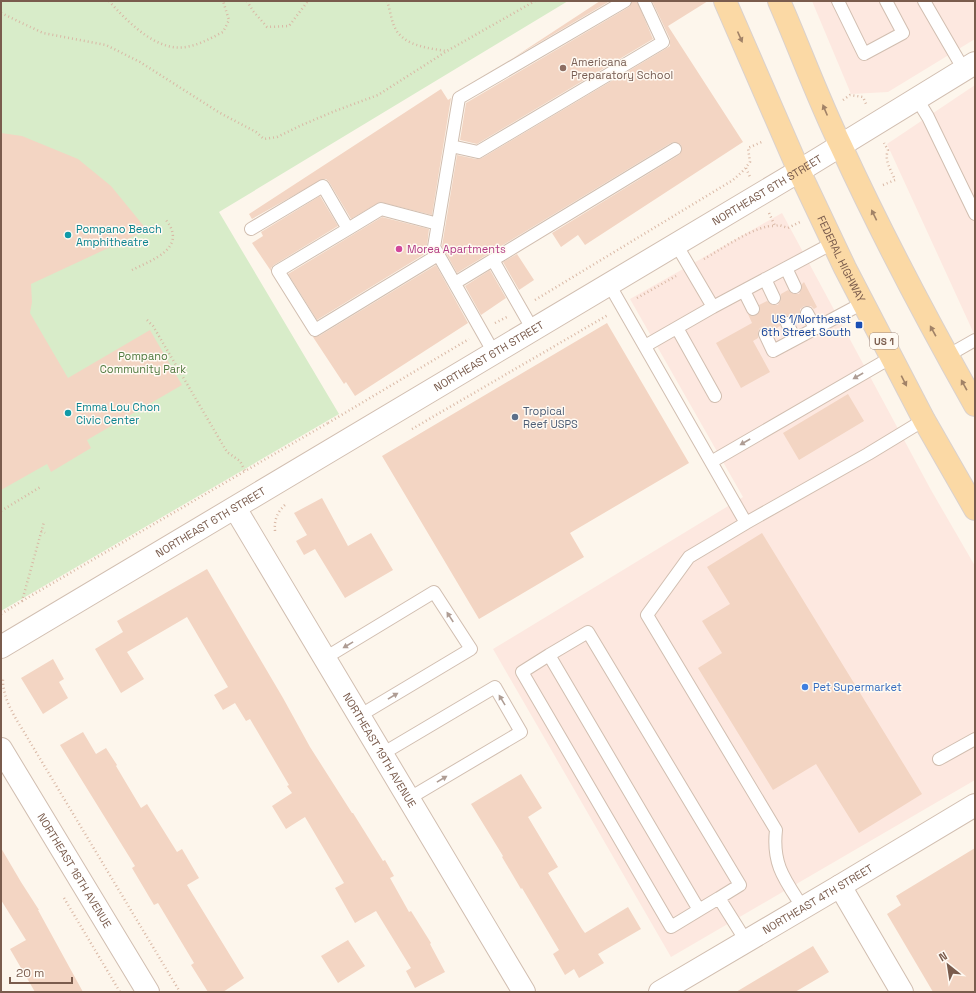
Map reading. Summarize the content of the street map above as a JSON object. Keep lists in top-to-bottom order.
{
  "streets": {
    "main road": ["FEDERAL HIGHWAY", "US 1"],
    "street": [
      "NORTHEAST 6TH STREET",
      "NORTHEAST 19TH AVENUE",
      "NORTHEAST 18TH AVENUE",
      "NORTHEAST 4TH STREET"
    ]
  },
  "crossings": [
    ["NORTHEAST 6TH STREET", "FEDERAL HIGHWAY"],
    ["NORTHEAST 6TH STREET", "NORTHEAST 19TH AVENUE"]
  ],
  "parks": ["Pompano Community Park"],
  "places": {
    "other": [
      "Americana Preparatory School",
      "Pompano Beach Amphitheatre",
      "Morea Apartments",
      "Emma Lou Chon Civic Center",
      "Tropical Reef USPS",
      "Pet Supermarket"
    ],
    "transit": ["US 1/Northeast 6th Street South"]
  },
  "scale_bar": "20 m",
  "north": "top left"
}
